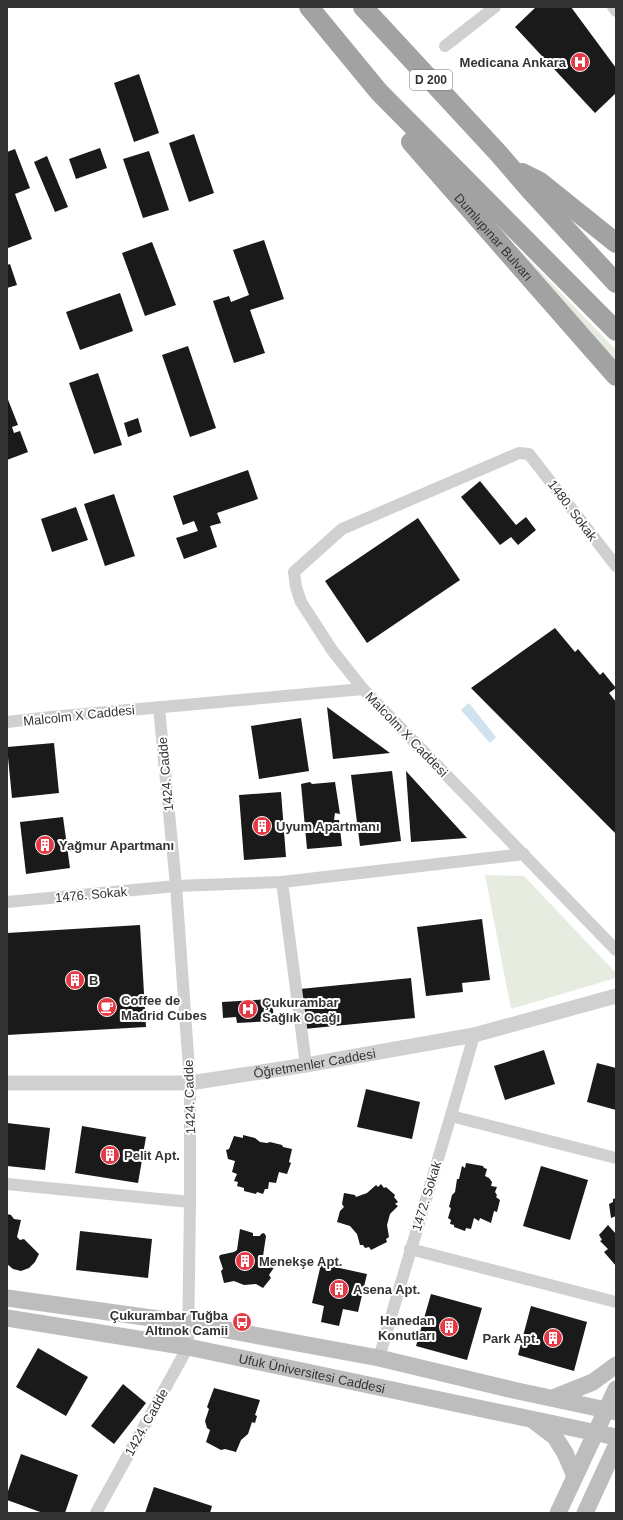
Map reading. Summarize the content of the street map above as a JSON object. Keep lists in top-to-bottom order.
{
  "streets": {
    "highway": ["D 200", "Dumlupınar Bulvarı"],
    "main road": ["Ufuk Üniversitesi Caddesi"],
    "street": [
      "1480. Sokak",
      "Malcolm X Caddesi",
      "1424. Cadde",
      "1476. Sokak",
      "Öğretmenler Caddesi",
      "1472. Sokak"
    ]
  },
  "crossings": [
    ["1480. Sokak", "Malcolm X Caddesi"],
    ["Malcolm X Caddesi", "1424. Cadde"],
    ["Malcolm X Caddesi", "1476. Sokak"],
    ["1424. Cadde", "1476. Sokak"],
    ["1424. Cadde", "Öğretmenler Caddesi"],
    ["1424. Cadde", "Ufuk Üniversitesi Caddesi"],
    ["Öğretmenler Caddesi", "1472. Sokak"],
    ["1472. Sokak", "Ufuk Üniversitesi Caddesi"]
  ],
  "places": {
    "hospital": ["Medicana Ankara", "Çukurambar Sağlık Ocağı"],
    "building": [
      "Uyum Apartmanı",
      "Yağmur Apartmanı",
      "B",
      "Pelit Apt.",
      "Menekşe Apt.",
      "Asena Apt.",
      "Hanedan Konutları",
      "Park Apt."
    ],
    "cafe": ["Coffee de Madrid Cubes"],
    "bus stop": ["Çukurambar Tuğba Altınok Camii"]
  }
}
